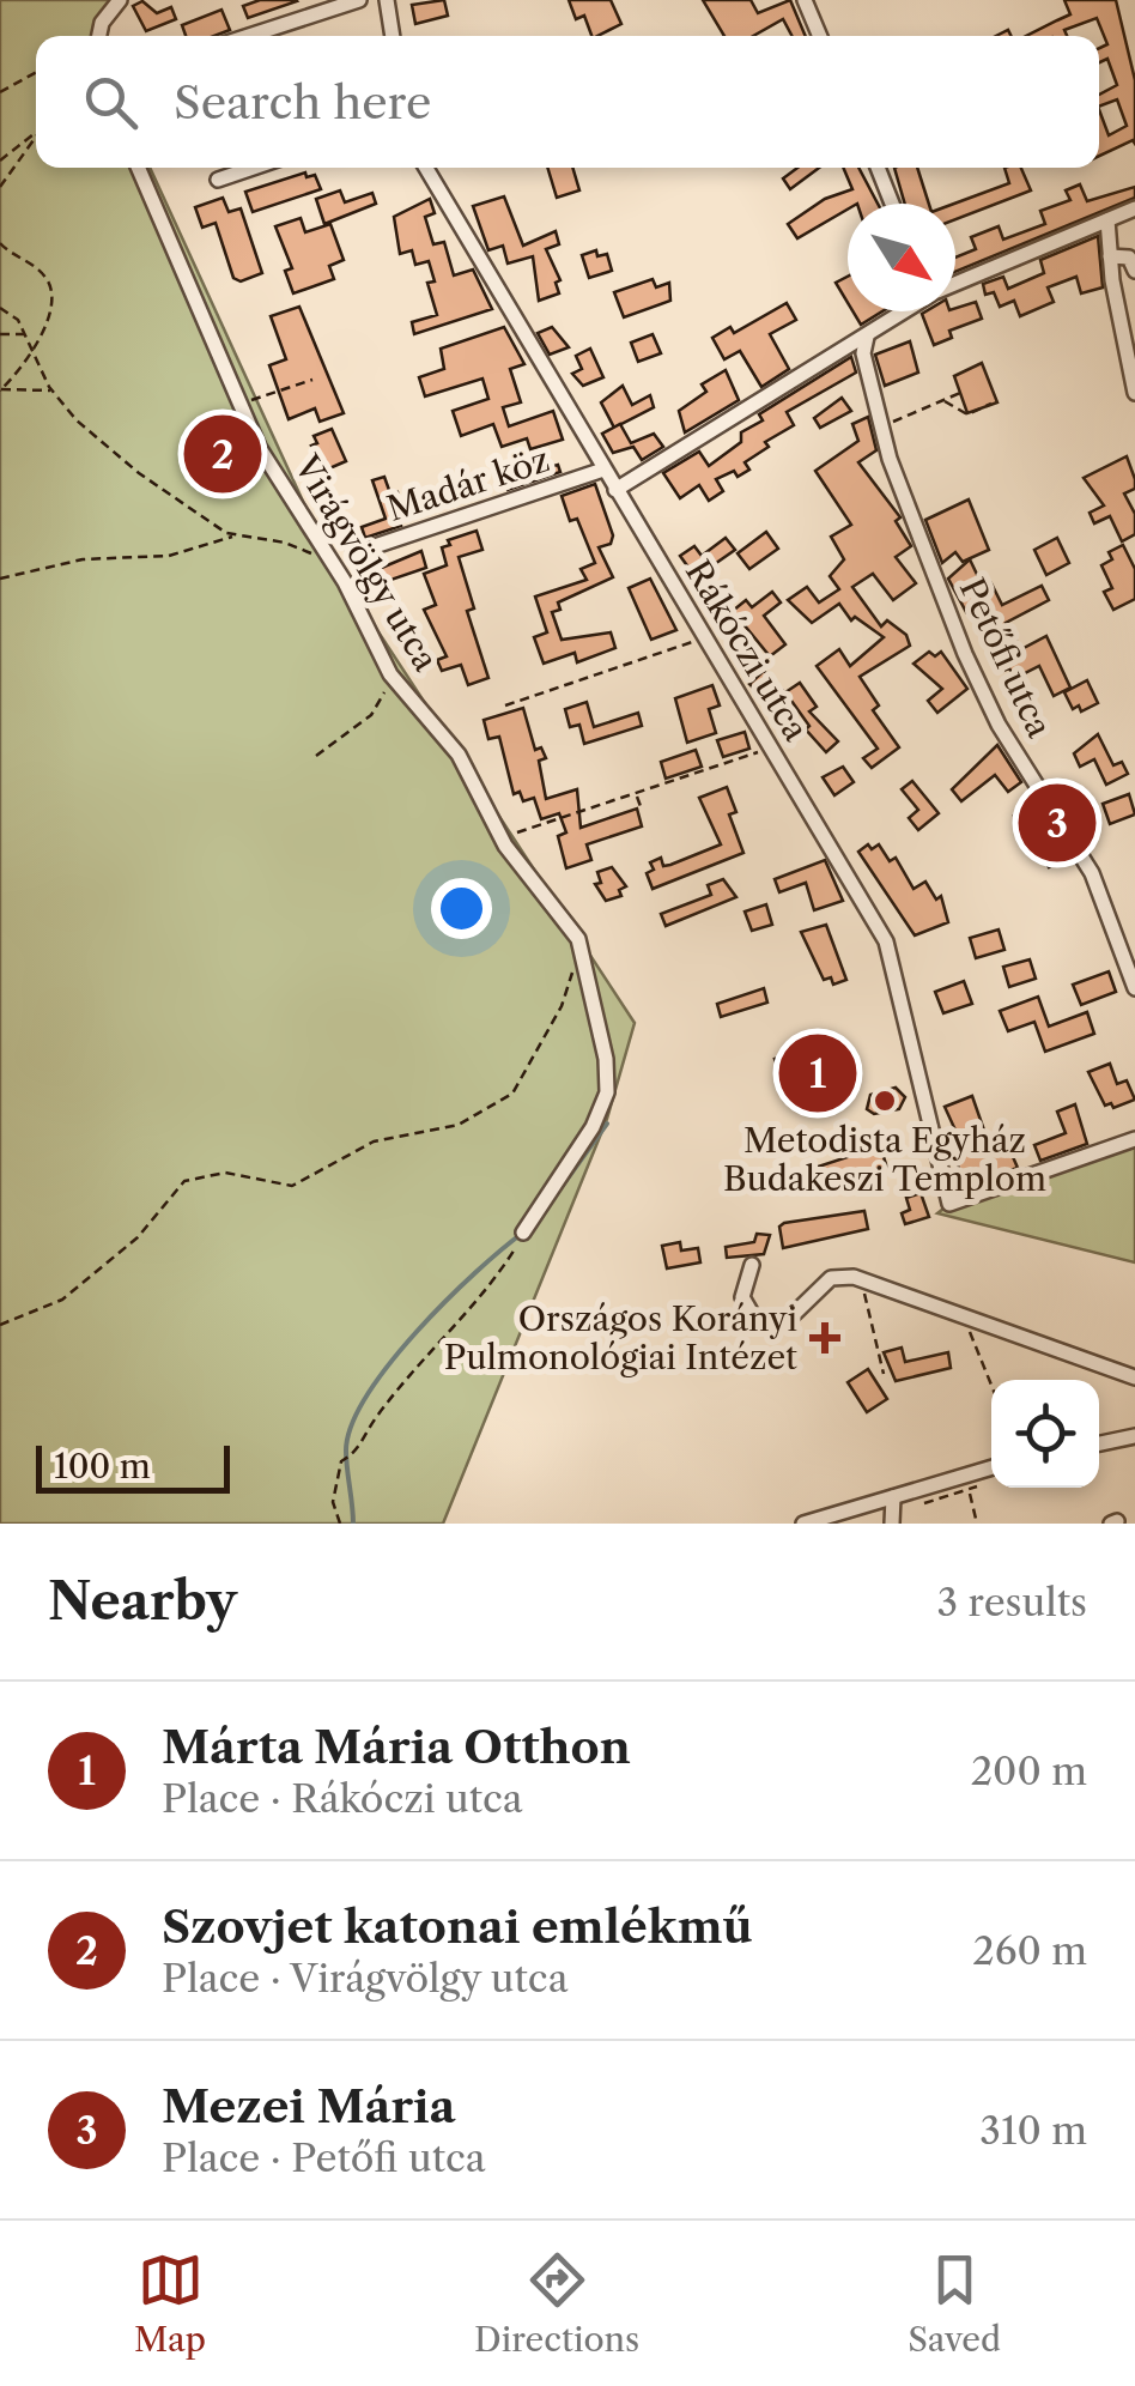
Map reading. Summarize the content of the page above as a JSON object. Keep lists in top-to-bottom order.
{
  "streets": {
    "street": [
      "Madár köz",
      "Virágvölgy utca",
      "Rákóczi utca",
      "Petőfi utca"
    ]
  },
  "crossings": [
    ["Madár köz", "Rákóczi utca"]
  ],
  "places": {
    "other": ["Metodista Egyház Budakeszi Templom"],
    "health": ["Országos Korányi Pulmonológiai Intézet"]
  },
  "scale_bar": "100 m",
  "north": "bottom right",
  "page": {
    "search": "Search here",
    "pins": ["2", "3", "1"],
    "scale": "100 m",
    "heading": ["Nearby", "3 results"],
    "list": [
      {
        "mark": "1",
        "name": "Márta Mária Otthon",
        "note": "Place · Rákóczi utca",
        "value": "200 m"
      },
      {
        "mark": "2",
        "name": "Szovjet katonai emlékmű",
        "note": "Place · Virágvölgy utca",
        "value": "260 m"
      },
      {
        "mark": "3",
        "name": "Mezei Mária",
        "note": "Place · Petőfi utca",
        "value": "310 m"
      }
    ],
    "nav": ["Map", "Directions", "Saved"]
  }
}
